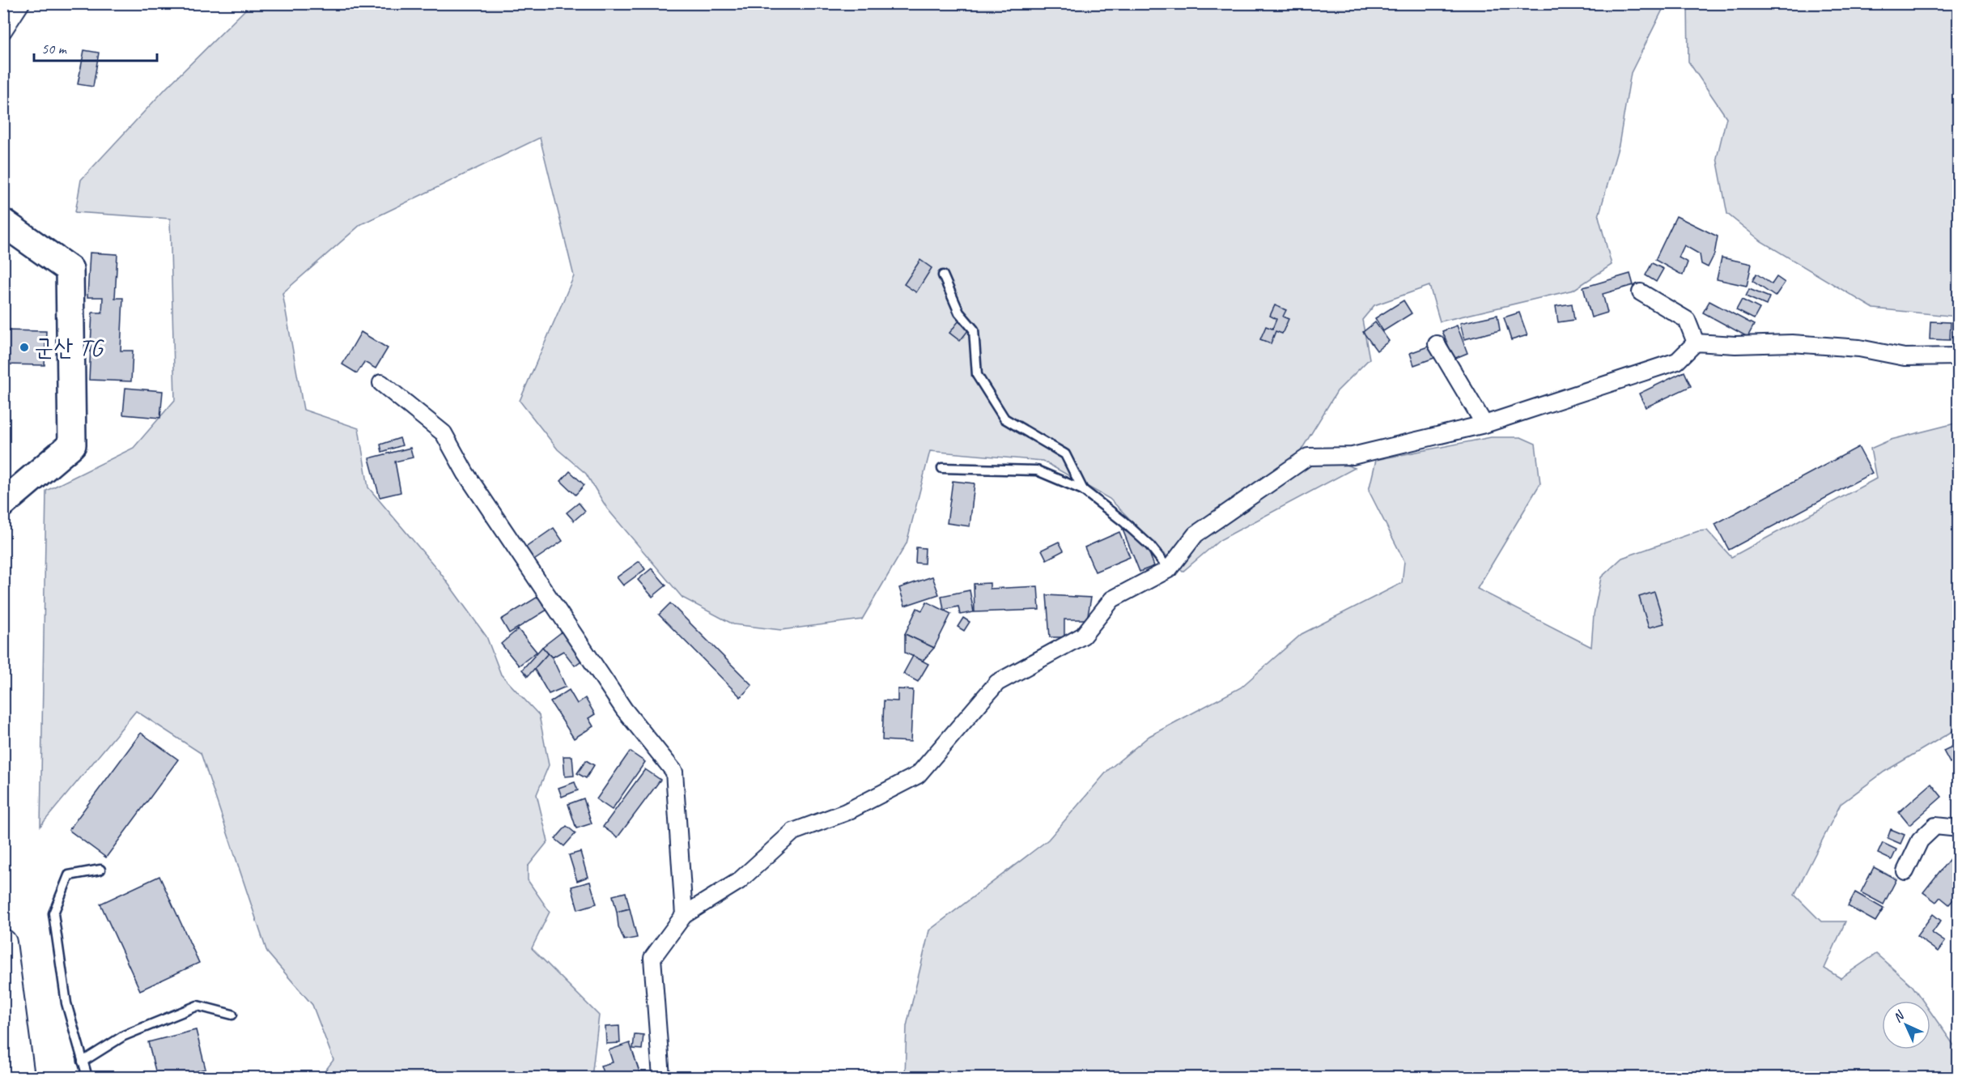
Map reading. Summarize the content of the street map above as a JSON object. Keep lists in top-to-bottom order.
{
  "places": ["군산 TG"],
  "scale_bar": "50 m",
  "north": "top left"
}
